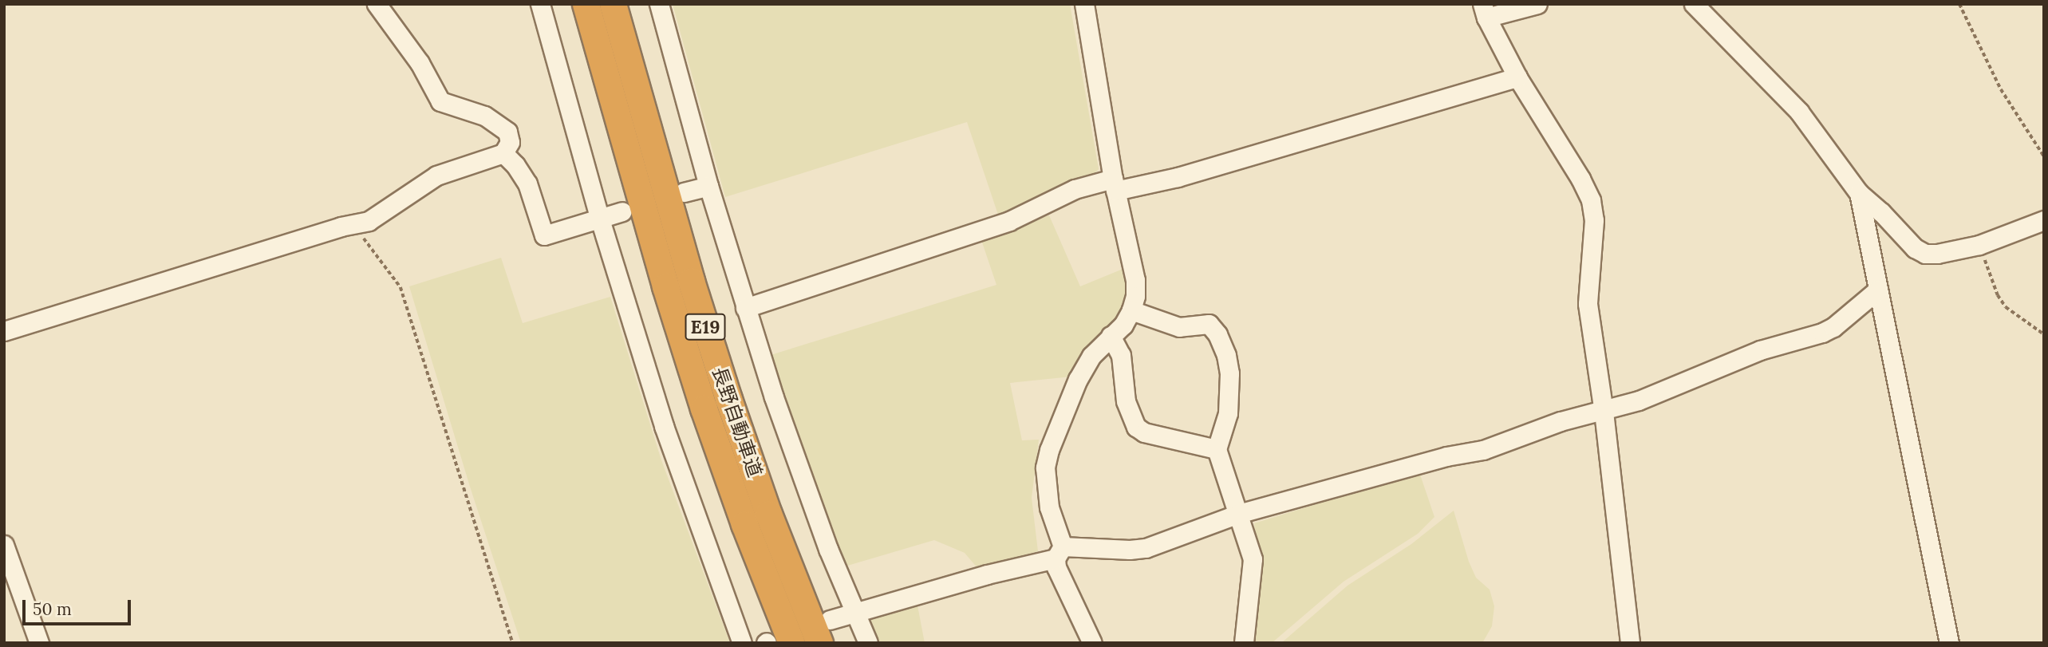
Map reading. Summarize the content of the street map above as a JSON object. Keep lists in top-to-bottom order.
{
  "streets": {
    "highway": ["E19", "長野自動車道"]
  },
  "scale_bar": "50 m"
}
